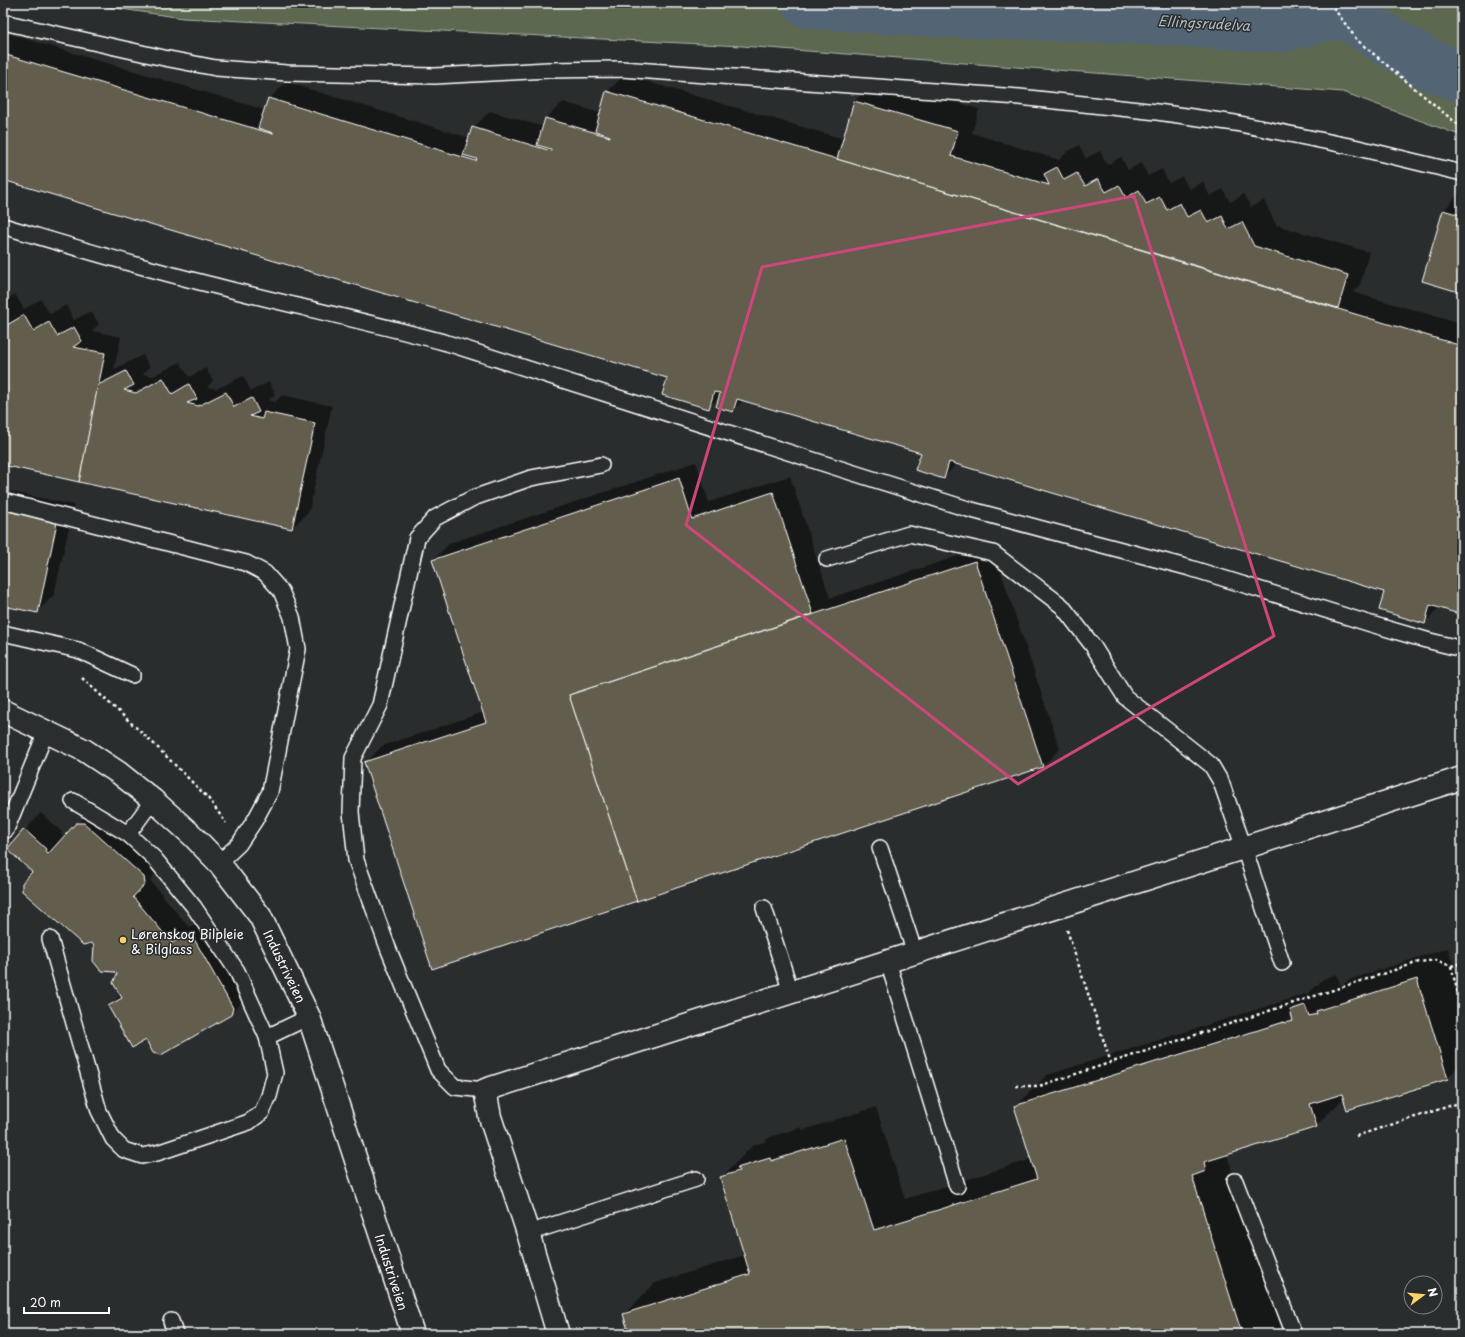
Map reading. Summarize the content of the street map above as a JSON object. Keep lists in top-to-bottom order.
{
  "streets": {
    "street": ["Industriveien"]
  },
  "water": ["Ellingsrudelva"],
  "places": ["Lørenskog Bilpleie & Bilglass"],
  "scale_bar": "20 m",
  "north": "right"
}
